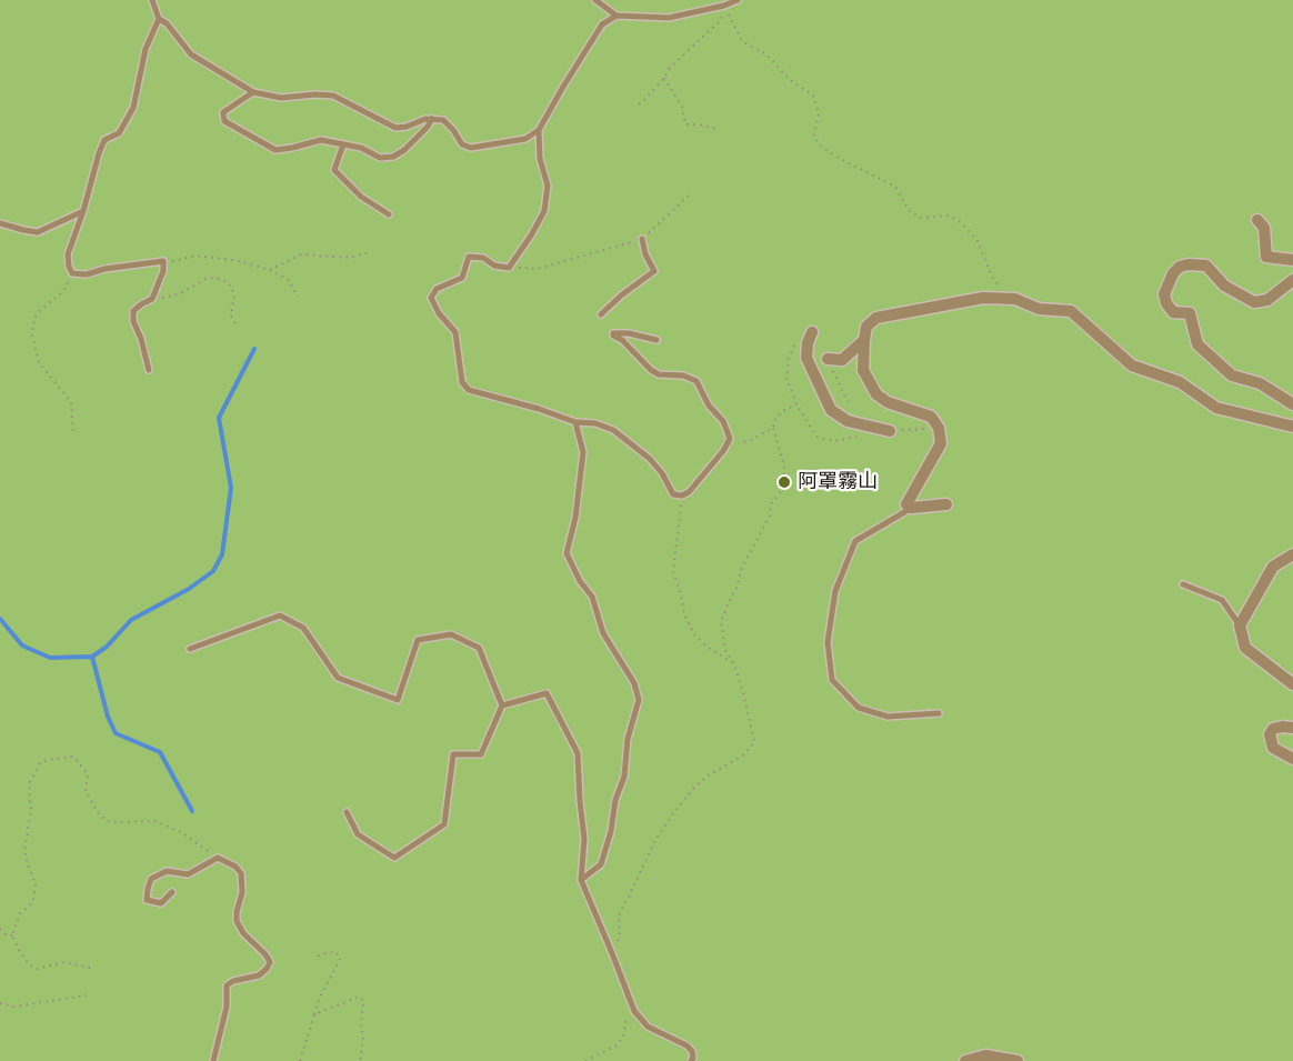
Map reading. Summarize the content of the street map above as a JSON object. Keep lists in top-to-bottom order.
{
  "places": ["阿罩霧山"]
}
